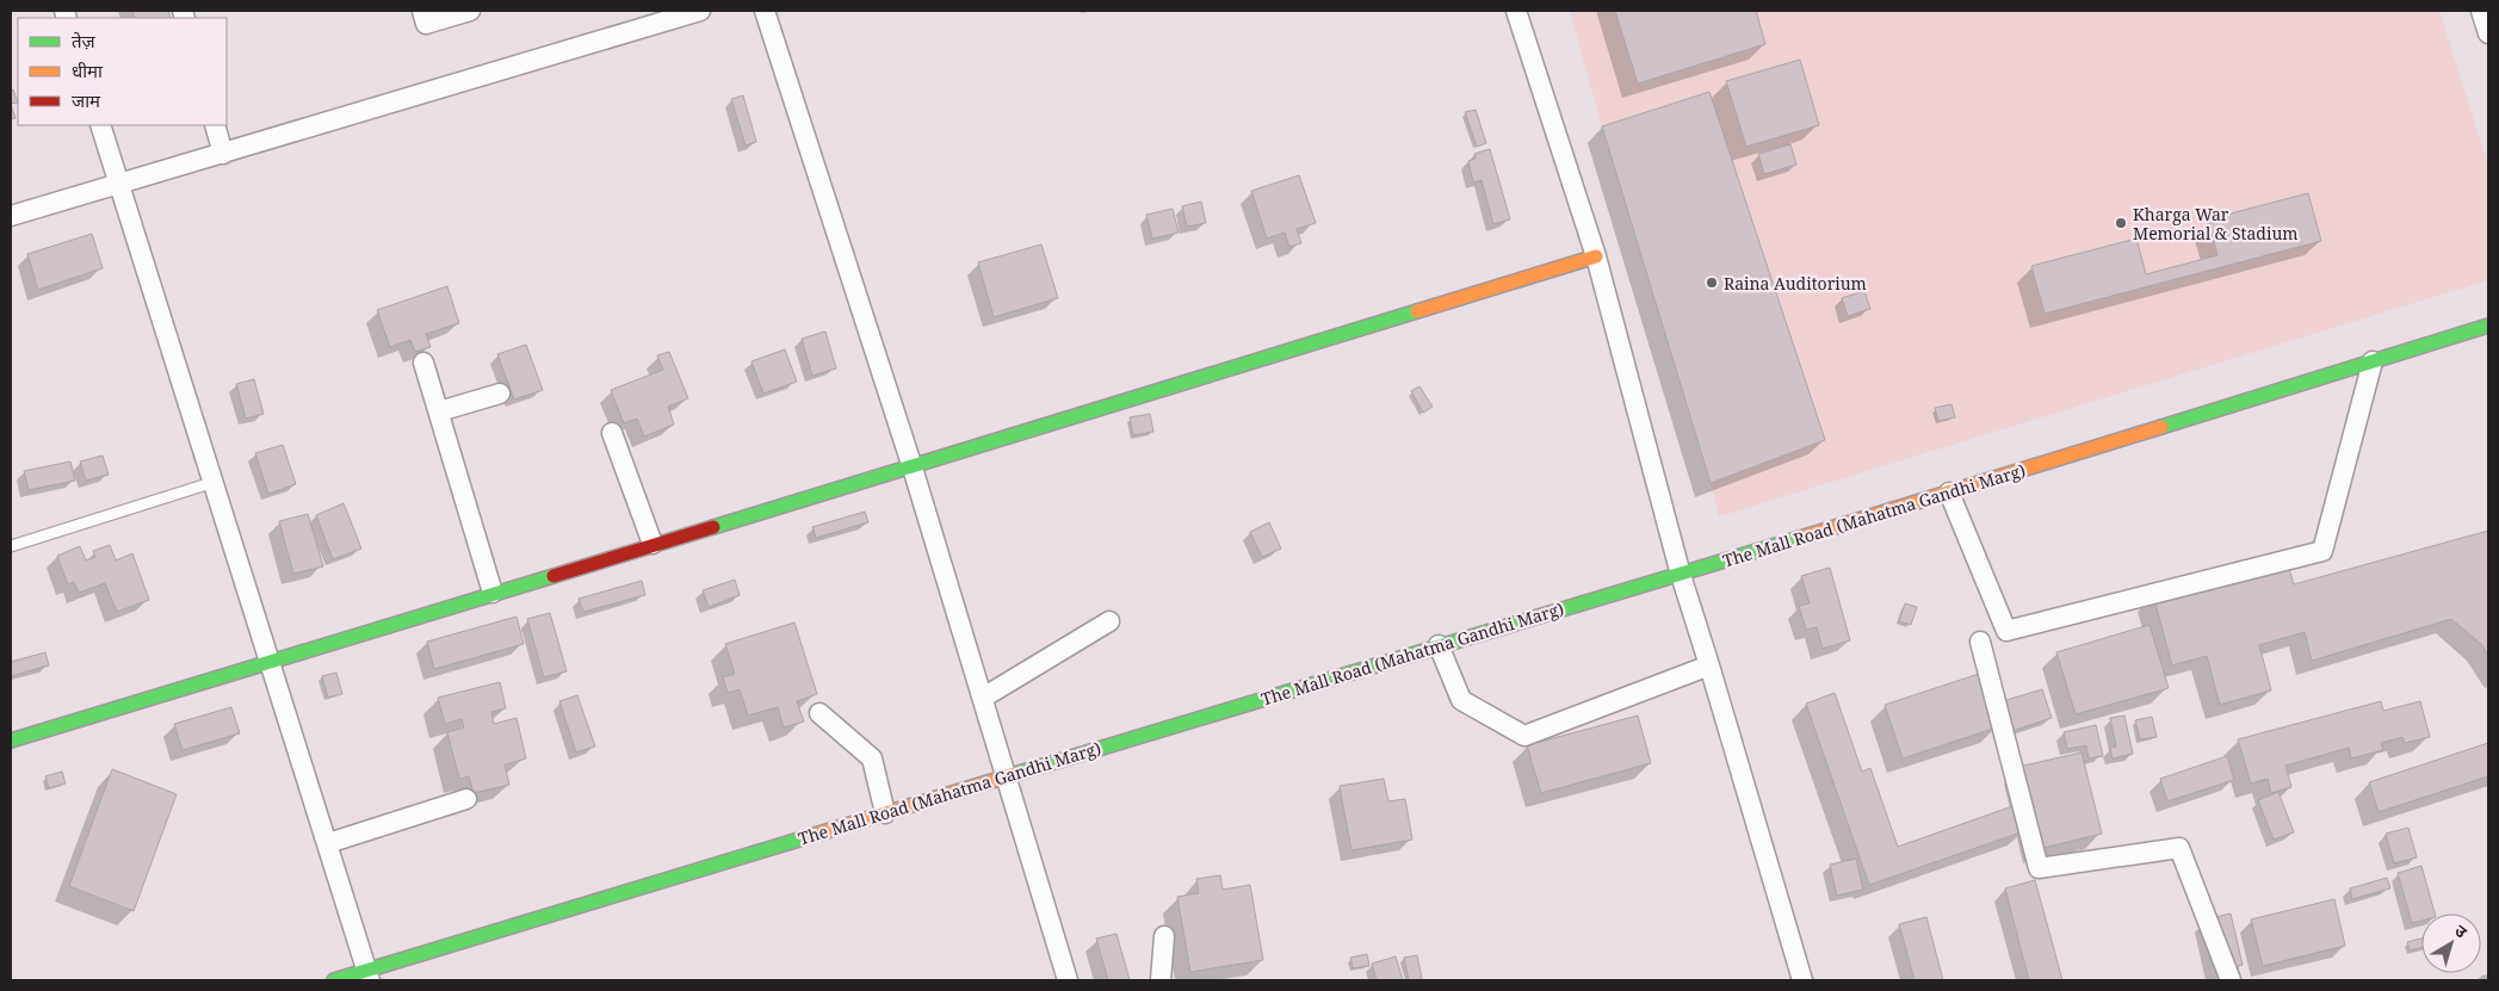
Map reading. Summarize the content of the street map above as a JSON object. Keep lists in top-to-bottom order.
{
  "streets": {
    "street": ["The Mall Road (Mahatma Gandhi Marg)"]
  },
  "places": ["Kharga War Memorial & Stadium", "Raina Auditorium"],
  "legend": ["तेज़", "धीमा", "जाम"],
  "north": "top right"
}
